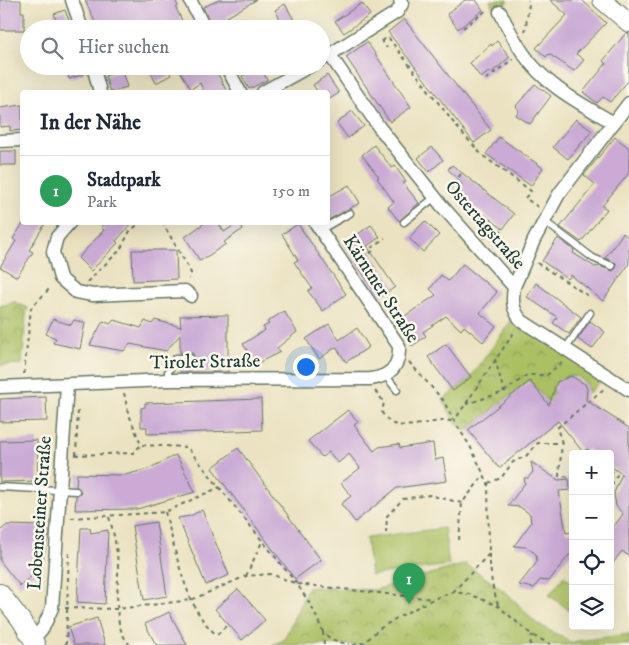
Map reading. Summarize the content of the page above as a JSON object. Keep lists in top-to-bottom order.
{
  "streets": {
    "street": [
      "Ostertagstraße",
      "Kärntner Straße",
      "Tiroler Straße",
      "Lobensteiner Straße"
    ]
  },
  "crossings": [
    ["Tiroler Straße", "Lobensteiner Straße"]
  ],
  "page": {
    "search": "Hier suchen",
    "heading": "In der Nähe",
    "list": [
      {
        "mark": "1",
        "name": "Stadtpark",
        "note": "Park",
        "value": "150 m"
      }
    ],
    "map_buttons": ["+", "−"],
    "pins": "1"
  }
}
